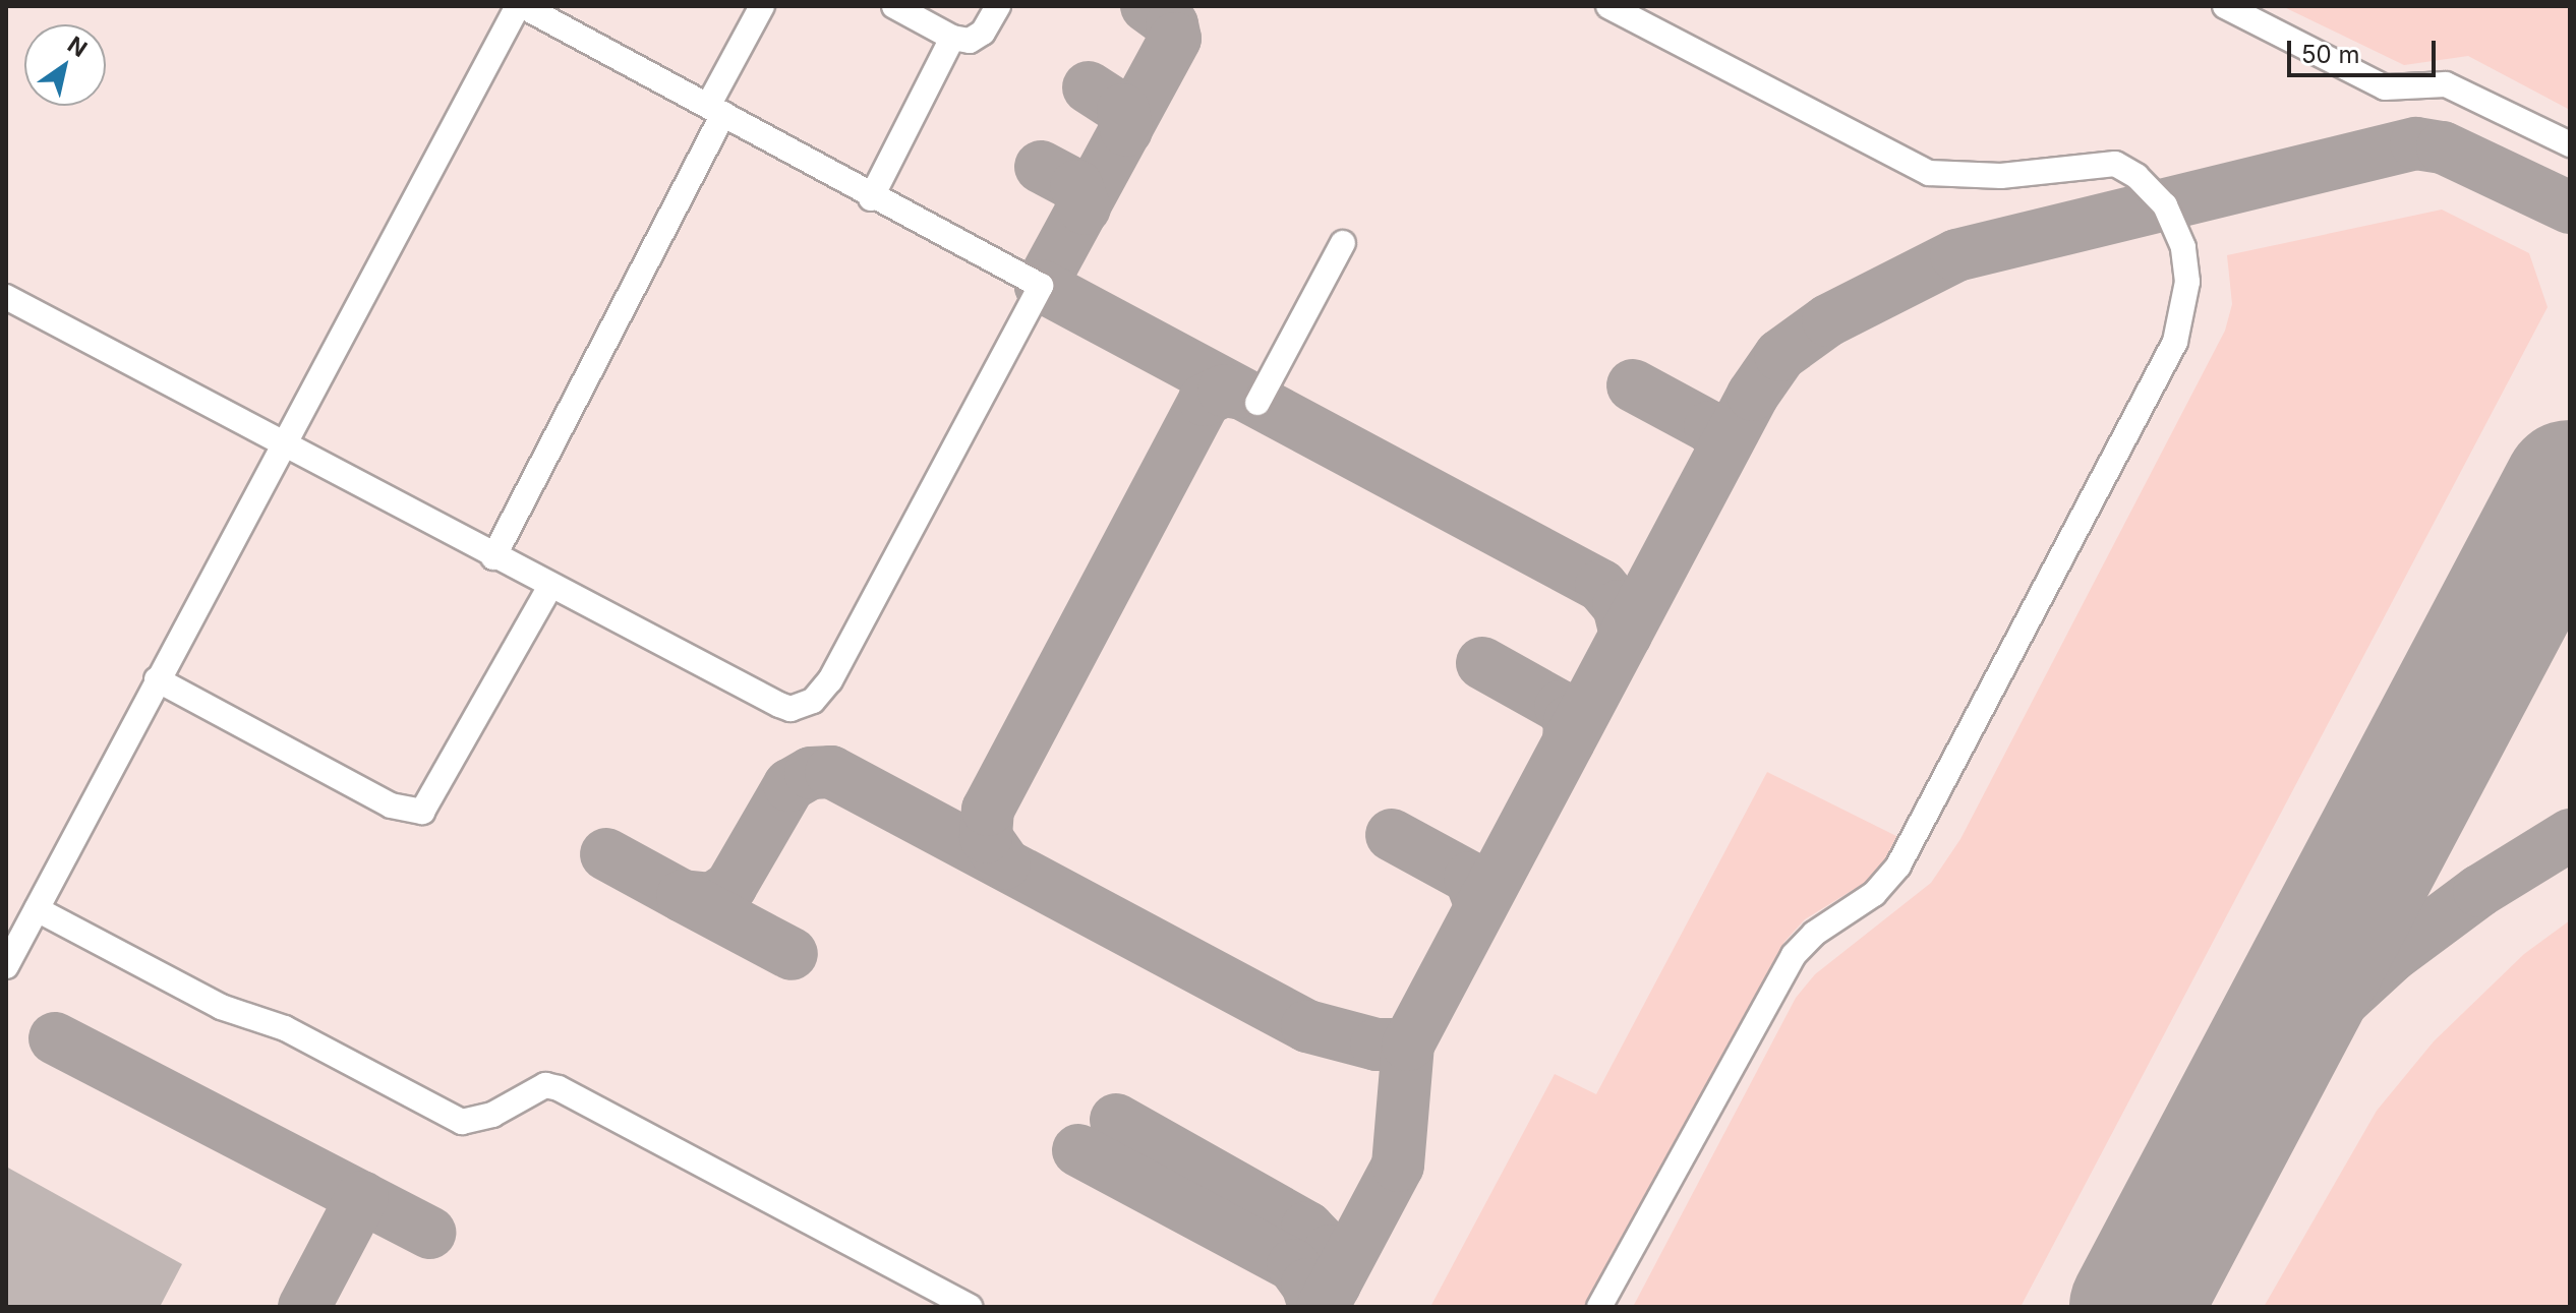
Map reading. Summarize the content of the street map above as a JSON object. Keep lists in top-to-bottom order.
{
  "scale_bar": "50 m",
  "north": "top right"
}
